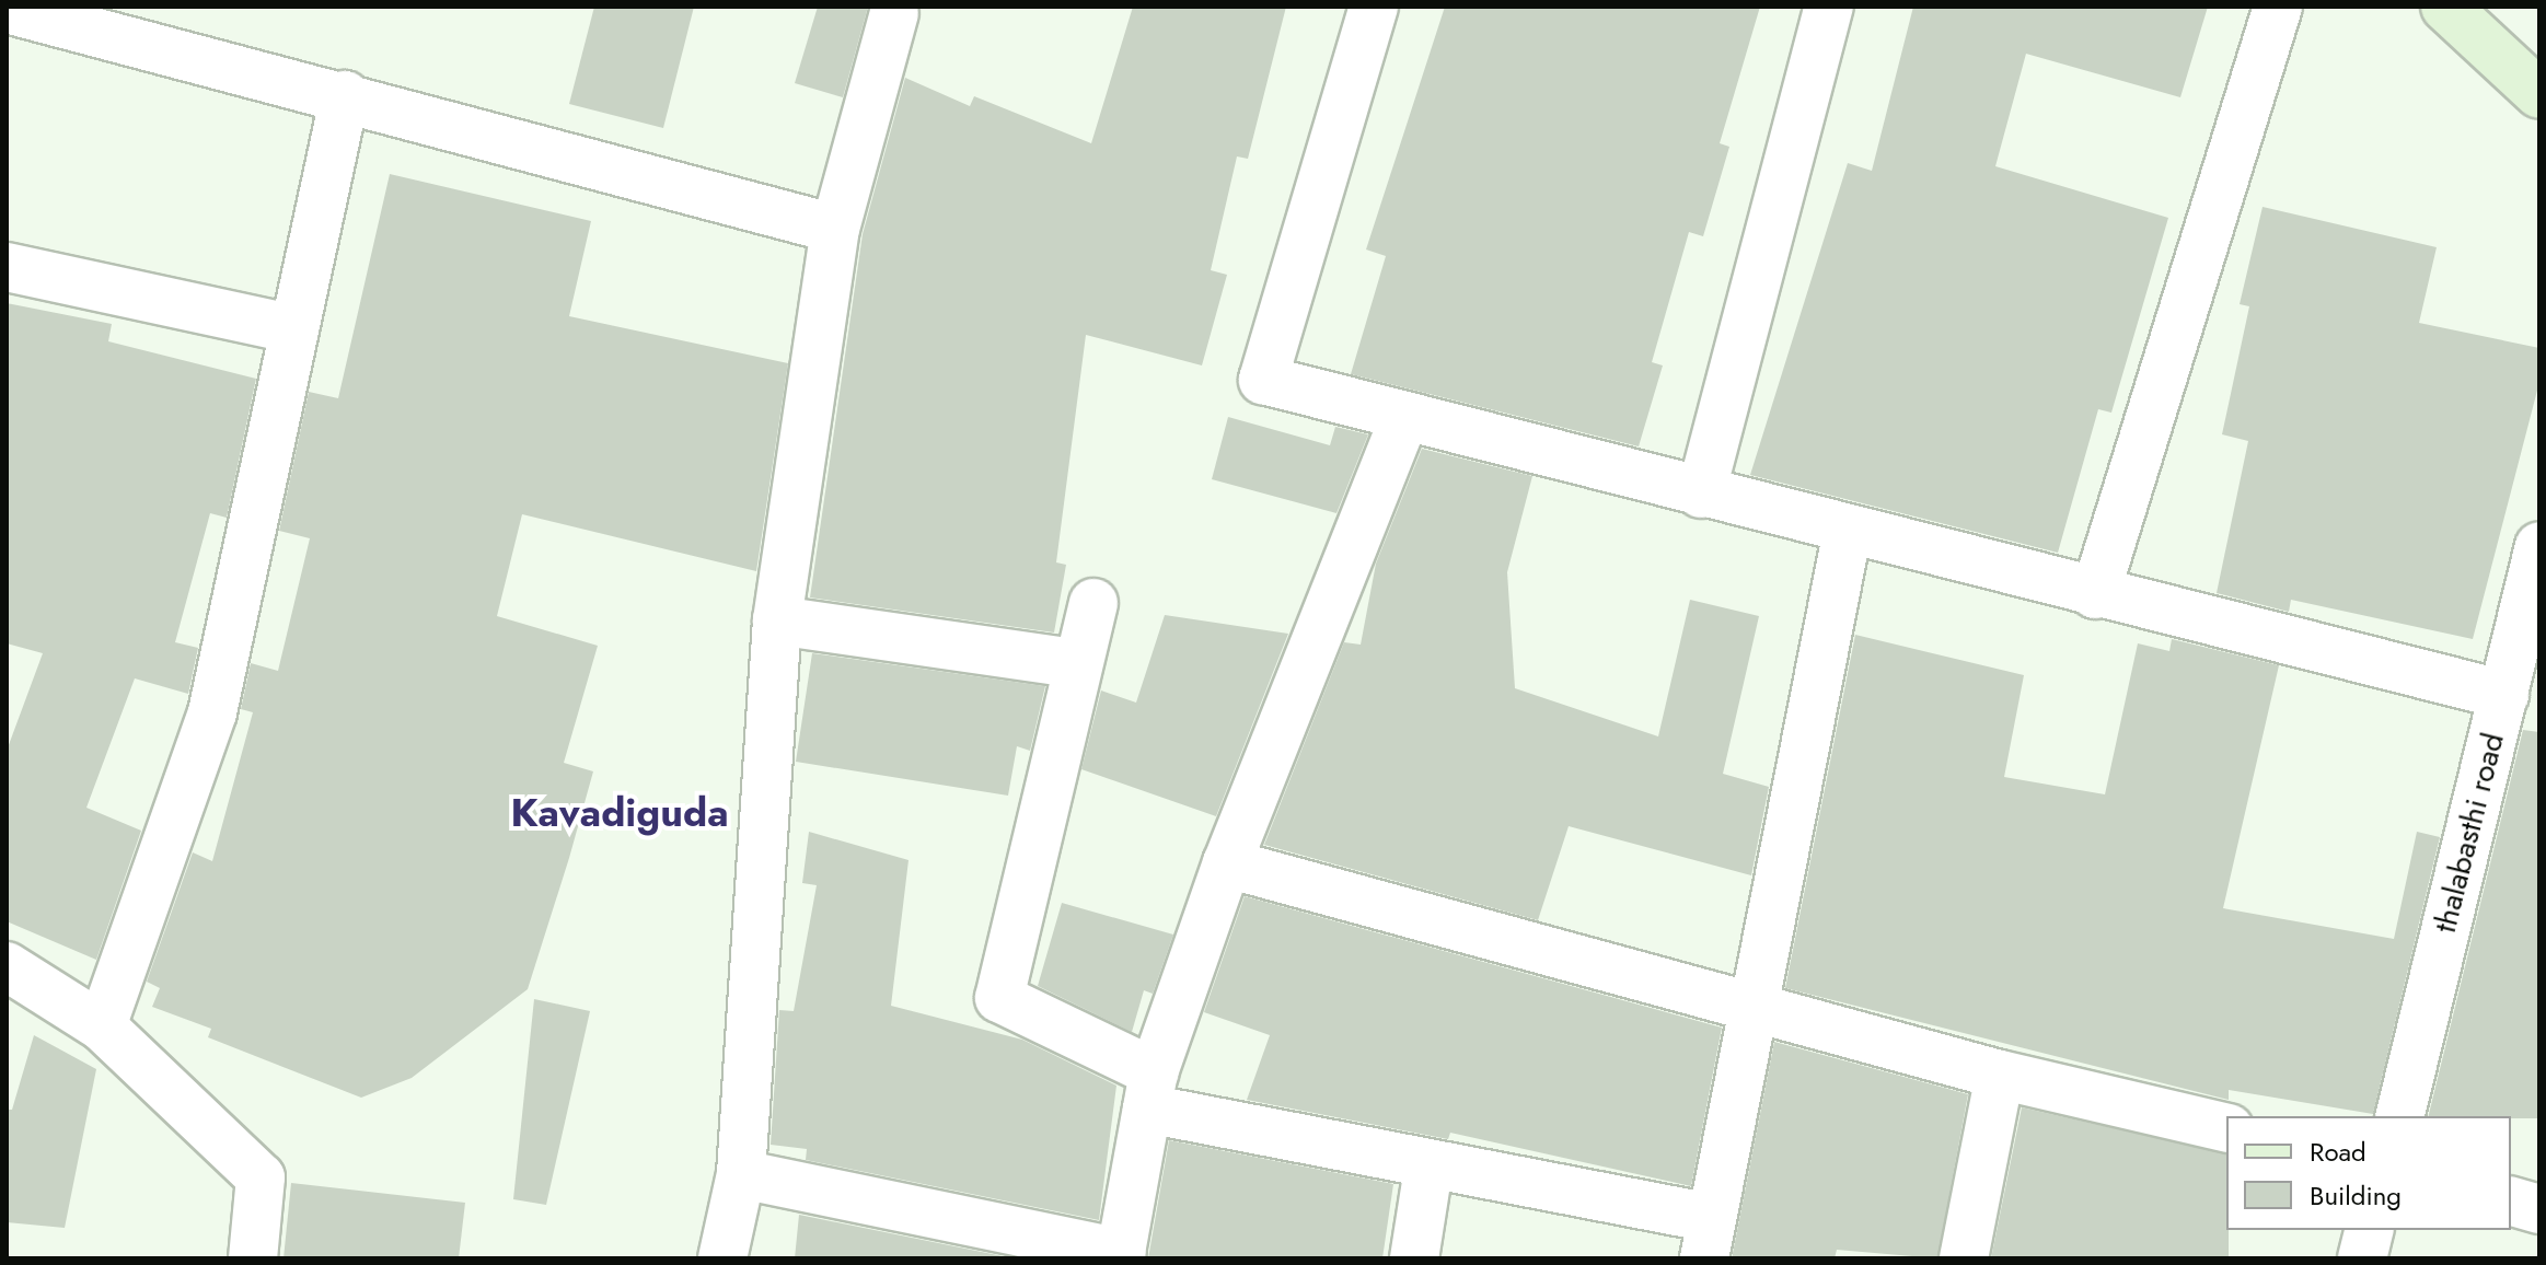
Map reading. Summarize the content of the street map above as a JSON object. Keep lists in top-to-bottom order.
{
  "streets": {
    "street": ["thalabasthi road"]
  },
  "districts": ["Kavadiguda"],
  "legend": ["Road", "Building"]
}
